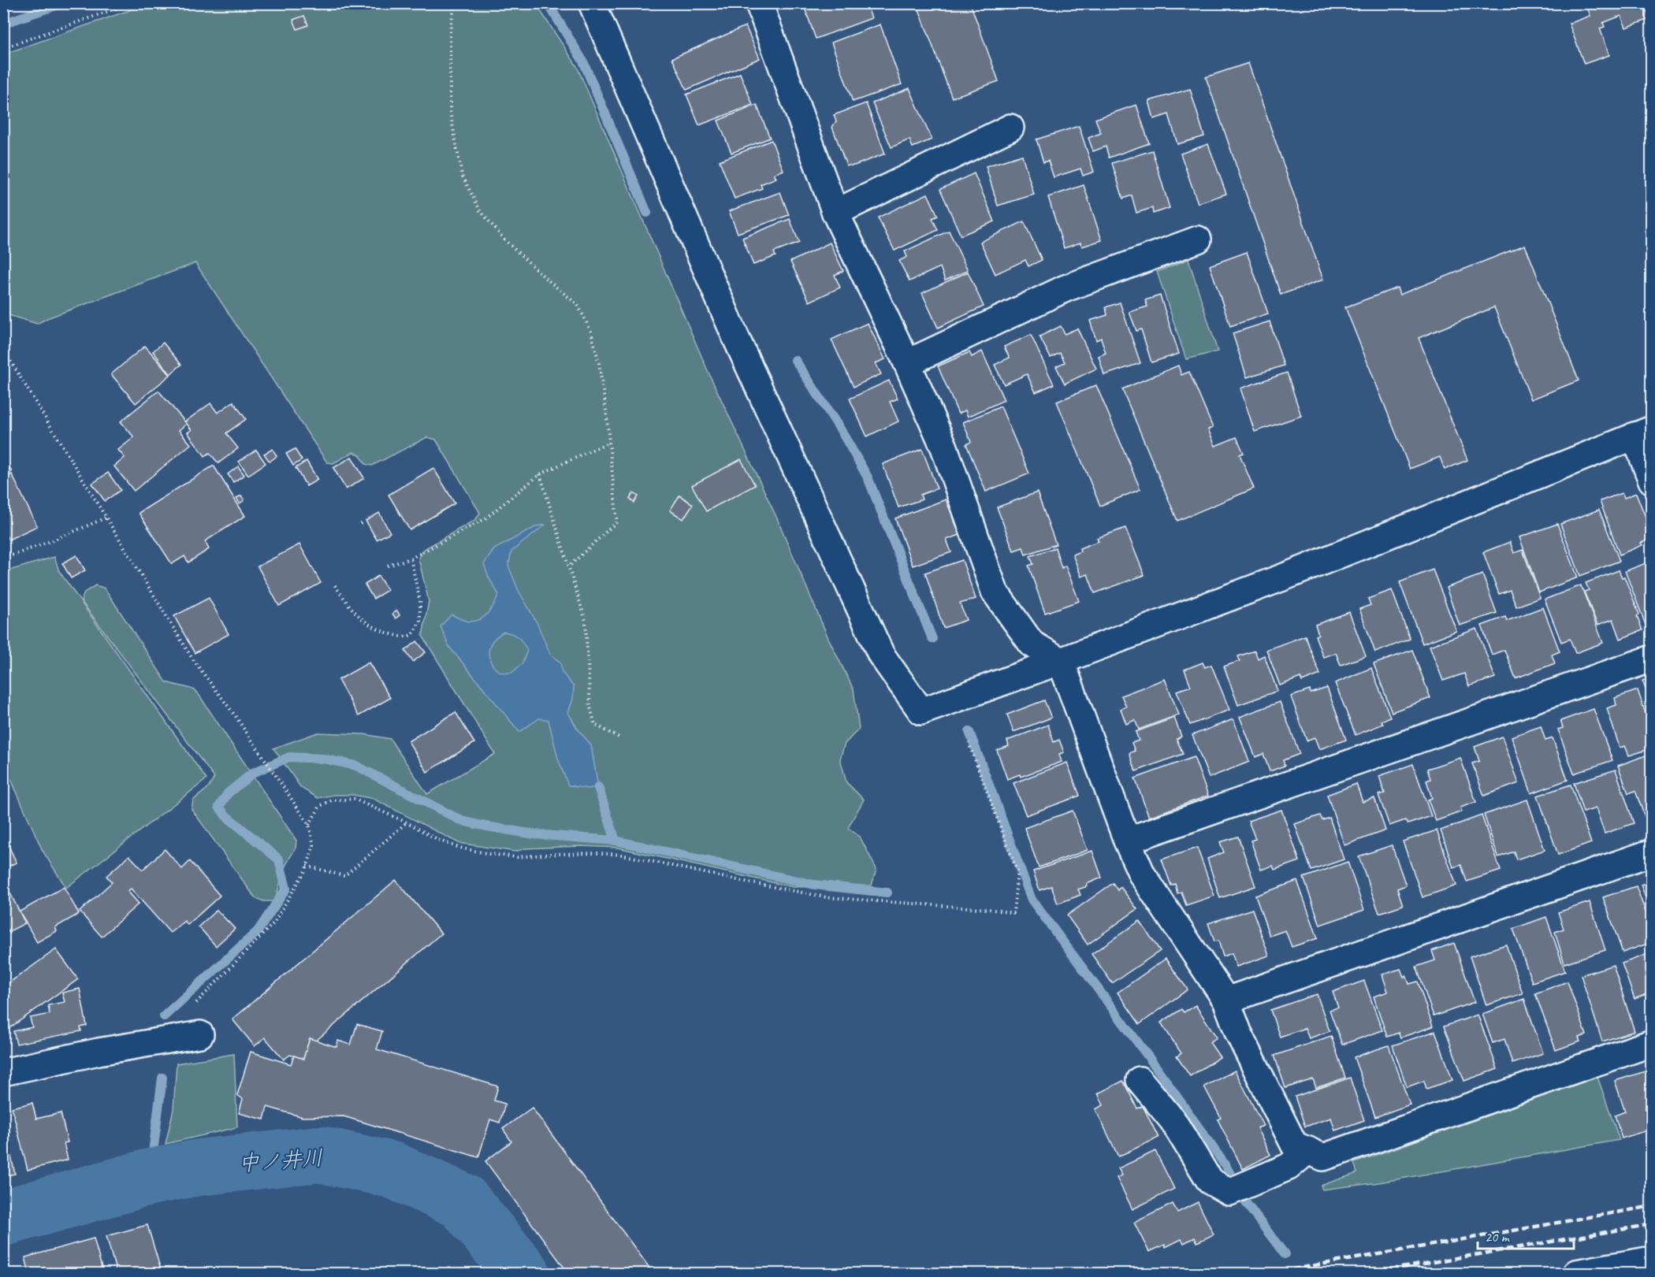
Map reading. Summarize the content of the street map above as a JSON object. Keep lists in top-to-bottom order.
{
  "water": ["中ノ井川"],
  "scale_bar": "20 m"
}
